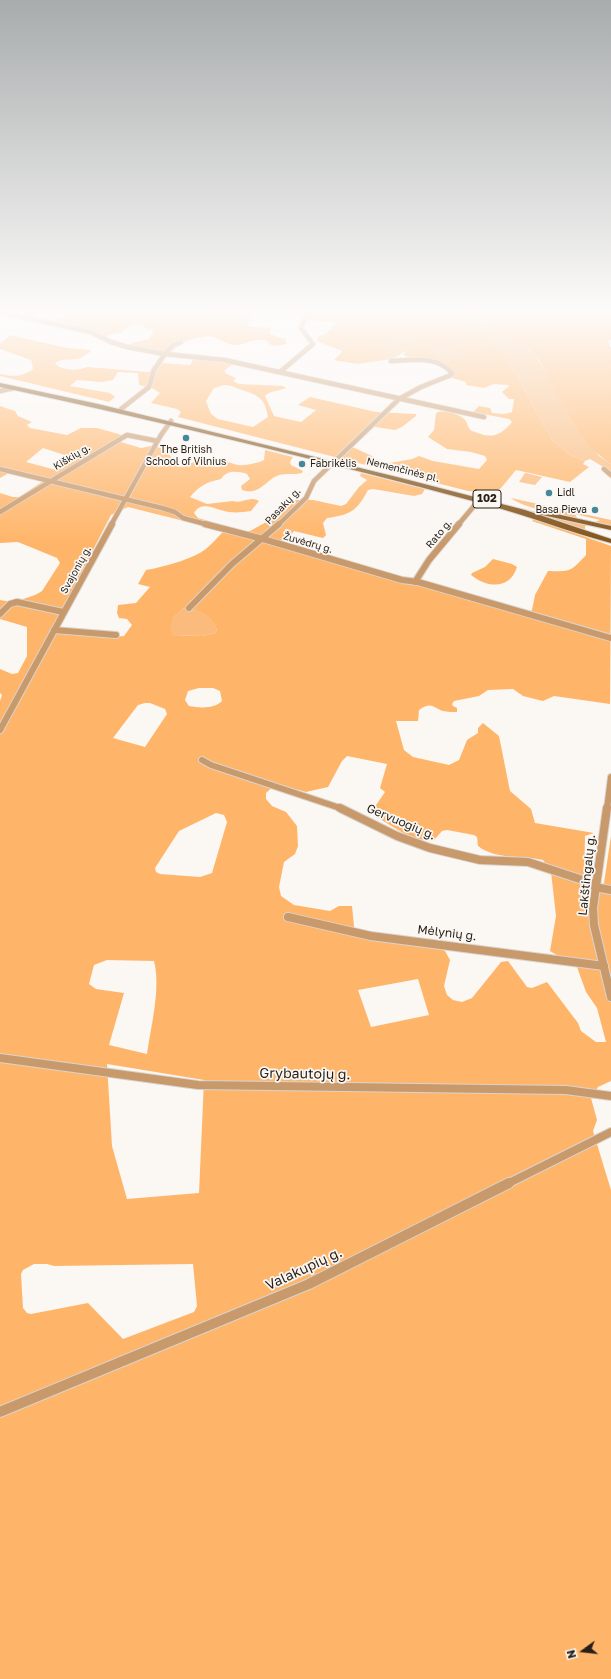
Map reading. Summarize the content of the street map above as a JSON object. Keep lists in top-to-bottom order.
{
  "streets": {
    "main road": ["Nemenčinės pl.", "102"],
    "street": [
      "Kiškių g.",
      "Pasakų g.",
      "Rato g.",
      "Žuvėdrų g.",
      "Svajonių g.",
      "Gervuogių g.",
      "Lakštingalų g.",
      "Mėlynių g.",
      "Grybautojų g.",
      "Valakupių g."
    ]
  },
  "crossings": [
    ["Kiškių g.", "Žuvėdrų g."],
    ["Kiškių g.", "Svajonių g."],
    ["Nemenčinės pl.", "Pasakų g."],
    ["Nemenčinės pl.", "Rato g."],
    ["Nemenčinės pl.", "Svajonių g."],
    ["Pasakų g.", "Žuvėdrų g."],
    ["Rato g.", "Žuvėdrų g."],
    ["Žuvėdrų g.", "Svajonių g."],
    ["Gervuogių g.", "Lakštingalų g."],
    ["Lakštingalų g.", "Mėlynių g."]
  ],
  "places": [
    "The British School of Vilnius",
    "Fabrikėlis",
    "Lidl",
    "Basa Pieva"
  ],
  "north": "left"
}
